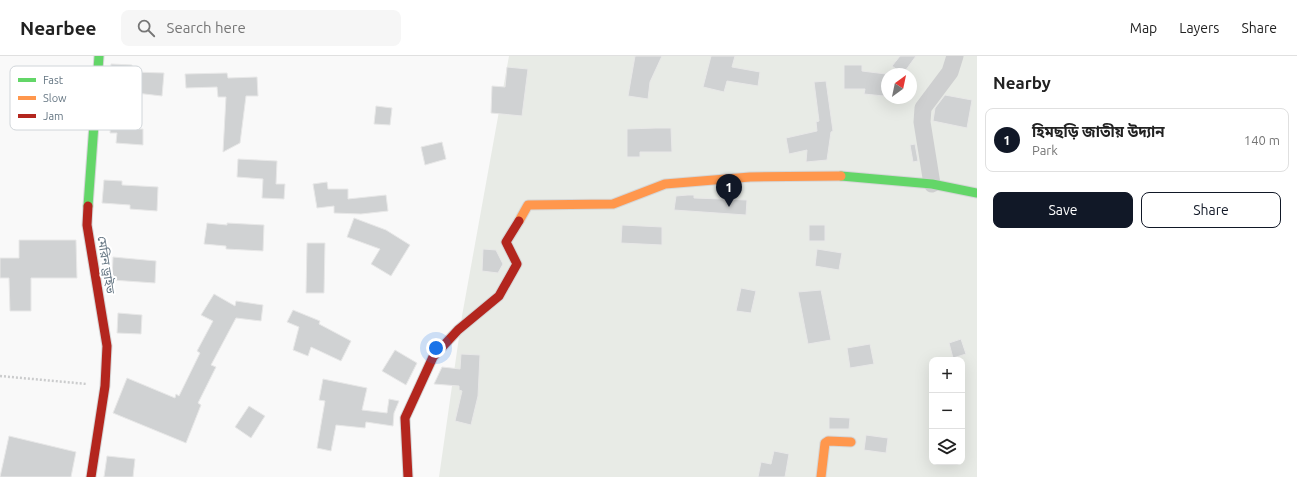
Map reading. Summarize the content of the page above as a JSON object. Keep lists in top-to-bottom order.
{
  "streets": {
    "street": ["মেরিন ড্রাইভ"]
  },
  "legend": ["Fast", "Slow", "Jam"],
  "north": "top right",
  "page": {
    "header": "Nearbee",
    "search": "Search here",
    "nav": ["Map", "Layers", "Share"],
    "heading": "Nearby",
    "list": [
      {
        "mark": "1",
        "name": "হিমছড়ি জাতীয় উদ্যান",
        "note": "Park",
        "value": "140 m"
      }
    ],
    "pins": "1",
    "buttons": ["Save", "Share"],
    "map_buttons": ["+", "−"]
  }
}
